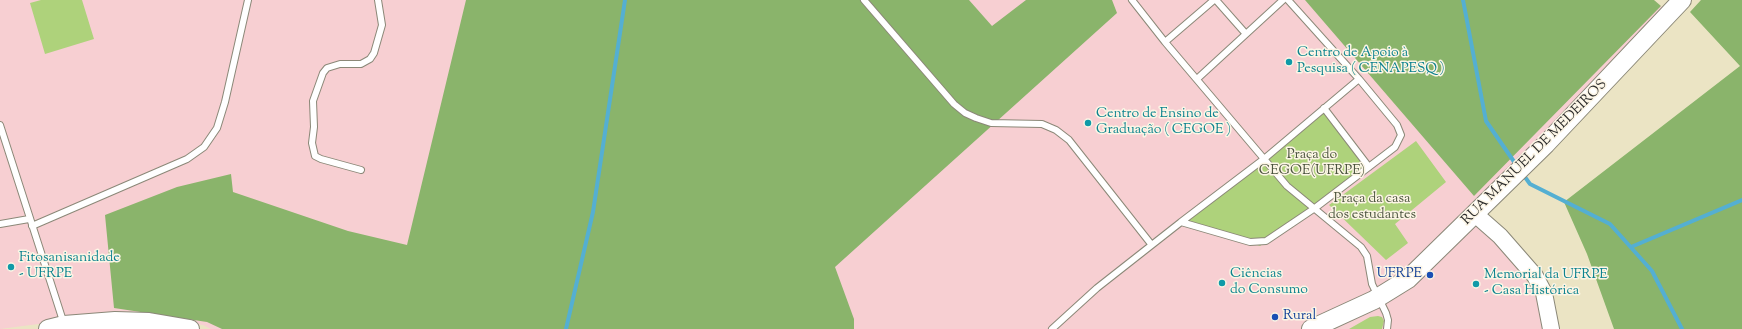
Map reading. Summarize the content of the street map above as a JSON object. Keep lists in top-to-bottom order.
{
  "streets": {
    "main road": ["RUA MANUEL DE MEDEIROS"]
  },
  "parks": ["Praça do CEGOE(UFRPE)", "Praça da casa dos estudantes"],
  "places": [
    "Centro de Apoio à Pesquisa ( CENAPESQ )",
    "Centro de Ensino de Graduação ( CEGOE )",
    "Fitosanisanidade - UFRPE",
    "UFRPE",
    "Ciências do Consumo",
    "Memorial da UFRPE - Casa Histórica",
    "Rural"
  ]
}
